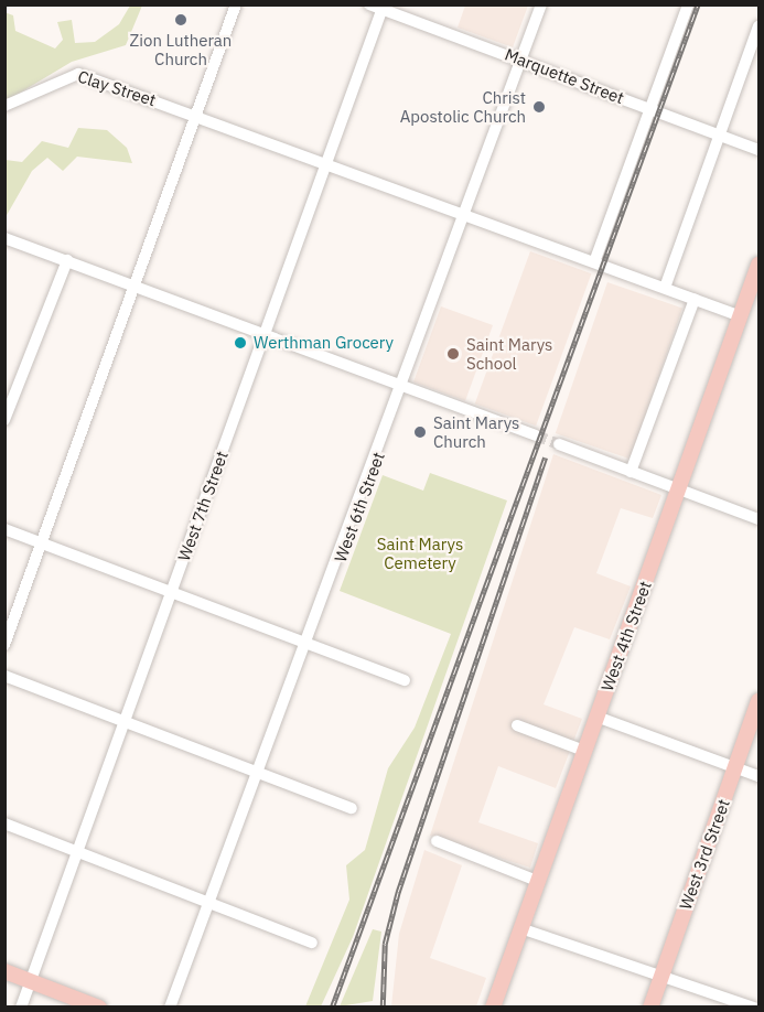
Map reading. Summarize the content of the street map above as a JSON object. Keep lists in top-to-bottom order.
{
  "streets": {
    "main road": ["West 4th Street", "West 3rd Street"],
    "street": [
      "Marquette Street",
      "Clay Street",
      "West 7th Street",
      "West 6th Street"
    ]
  },
  "crossings": [
    ["Marquette Street", "West 7th Street"],
    ["Marquette Street", "West 6th Street"],
    ["Clay Street", "West 7th Street"],
    ["Clay Street", "West 6th Street"],
    ["Clay Street", "West 4th Street"]
  ],
  "parks": ["Saint Marys Cemetery"],
  "places": [
    "Zion Lutheran Church",
    "Christ Apostolic Church",
    "Werthman Grocery",
    "Saint Marys School",
    "Saint Marys Church"
  ]
}
